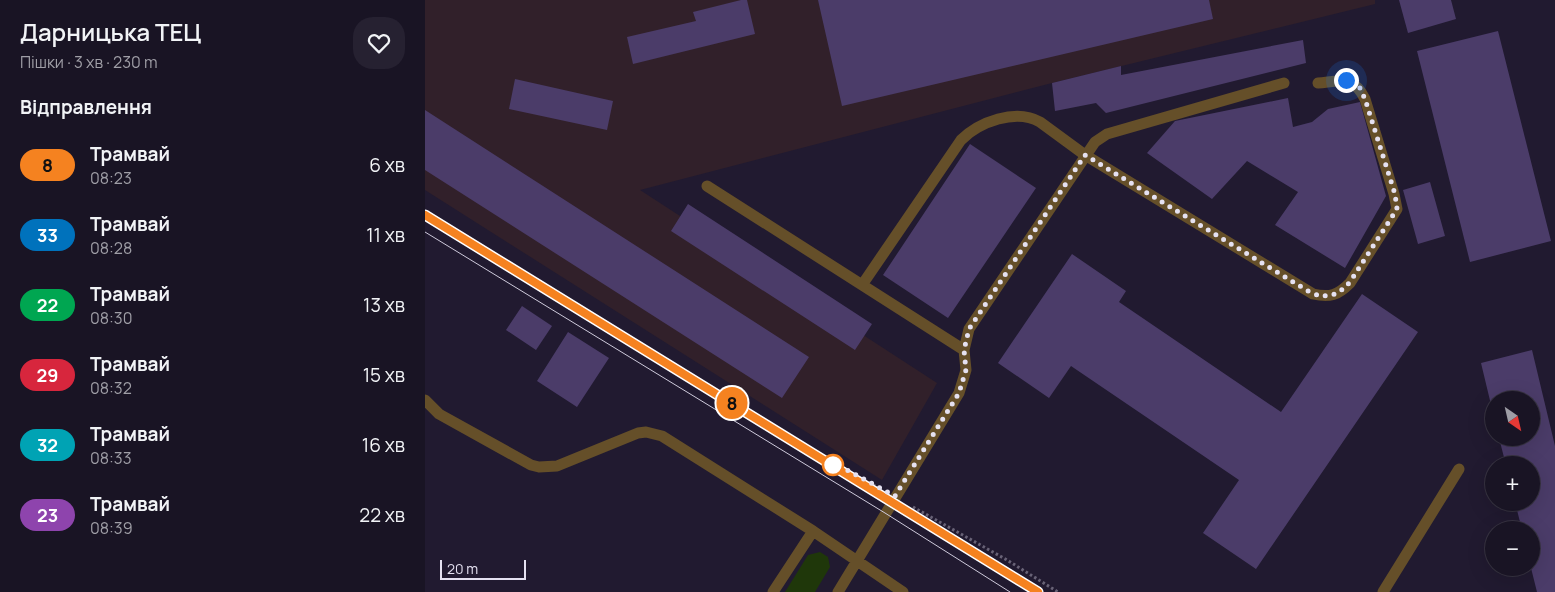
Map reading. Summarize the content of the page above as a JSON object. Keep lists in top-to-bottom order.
{
  "lines": ["tram line 8"],
  "scale_bar": "20 m",
  "north": "bottom right",
  "page": {
    "heading": [
      ["Дарницька ТЕЦ", "Пішки · 3 хв · 230 m"],
      "Відправлення"
    ],
    "on_map": "8",
    "list": [
      {
        "mark": "8",
        "name": "Трамвай",
        "note": "08:23",
        "value": "6 хв"
      },
      {
        "mark": "33",
        "name": "Трамвай",
        "note": "08:28",
        "value": "11 хв"
      },
      {
        "mark": "22",
        "name": "Трамвай",
        "note": "08:30",
        "value": "13 хв"
      },
      {
        "mark": "29",
        "name": "Трамвай",
        "note": "08:32",
        "value": "15 хв"
      },
      {
        "mark": "32",
        "name": "Трамвай",
        "note": "08:33",
        "value": "16 хв"
      },
      {
        "mark": "23",
        "name": "Трамвай",
        "note": "08:39",
        "value": "22 хв"
      }
    ],
    "map_buttons": ["+", "−"],
    "scale": "20 m"
  }
}
